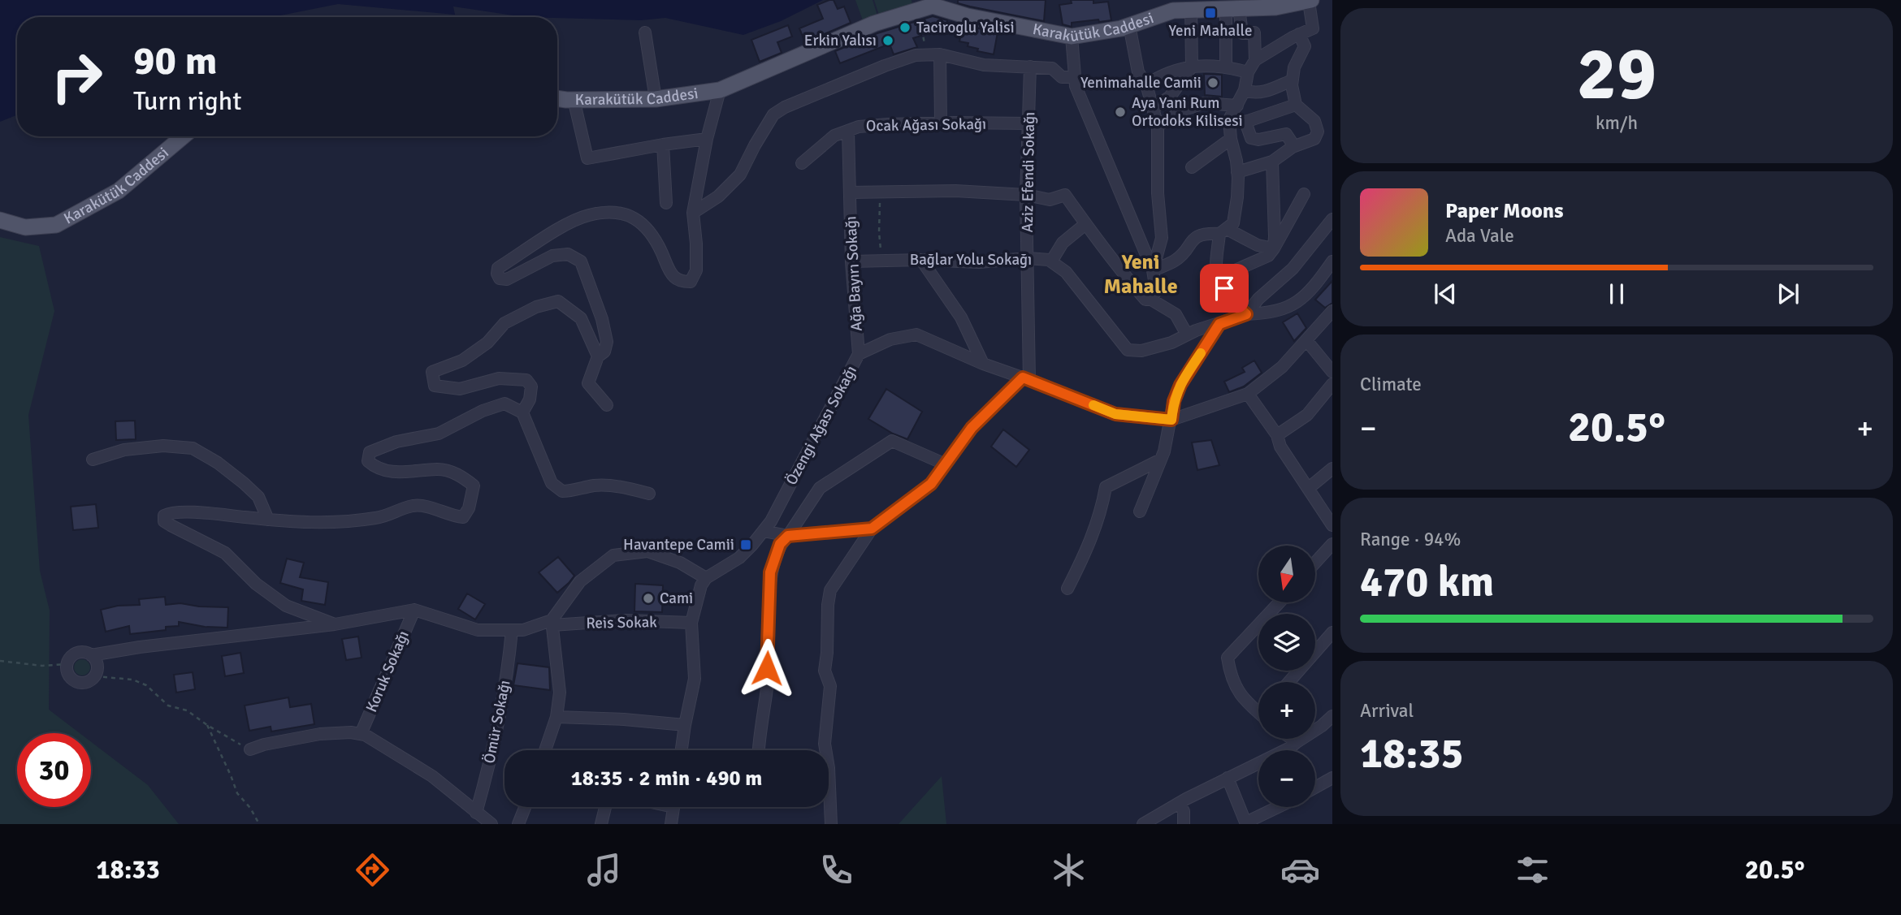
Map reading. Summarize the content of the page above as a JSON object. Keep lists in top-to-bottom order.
{
  "streets": {
    "main road": ["Karakütük Caddesi"],
    "street": [
      "Ocak Ağası Sokağı",
      "Aziz Efendi Sokağı",
      "Bağlar Yolu Sokağı",
      "Ağa Bayırı Sokağı",
      "Özengi Ağası Sokağı",
      "Reis Sokak",
      "Koruk Sokağı",
      "Ömür Sokağı"
    ]
  },
  "crossings": [
    ["Ocak Ağası Sokağı", "Aziz Efendi Sokağı"],
    ["Ocak Ağası Sokağı", "Ağa Bayırı Sokağı"],
    ["Aziz Efendi Sokağı", "Bağlar Yolu Sokağı"],
    ["Aziz Efendi Sokağı", "Özengi Ağası Sokağı"],
    ["Bağlar Yolu Sokağı", "Ağa Bayırı Sokağı"],
    ["Ağa Bayırı Sokağı", "Özengi Ağası Sokağı"],
    ["Reis Sokak", "Koruk Sokağı"],
    ["Reis Sokak", "Ömür Sokağı"]
  ],
  "districts": ["Yeni Mahalle"],
  "places": {
    "transit": ["Yeni Mahalle", "Havantepe Camii"],
    "other": [
      "Taciroglu Yalisi",
      "Erkin Yalısı",
      "Yenimahalle Camii",
      "Aya Yani Rum Ortodoks Kilisesi",
      "Cami"
    ]
  },
  "north": "bottom",
  "page": {
    "tile": [
      ["29", "km/h"],
      "Climate",
      ["Range · 94%", "470 km"],
      ["Arrival", "18:35"]
    ],
    "turn": ["90 m", "Turn right"],
    "song": ["Paper Moons", "Ada Vale"],
    "heat": ["−", "20.5°", "+"],
    "map_buttons": ["+", "−"],
    "limit": "30",
    "trip": "18:35 · 2 min · 490 m",
    "tabs": ["18:33", "20.5°"]
  }
}
